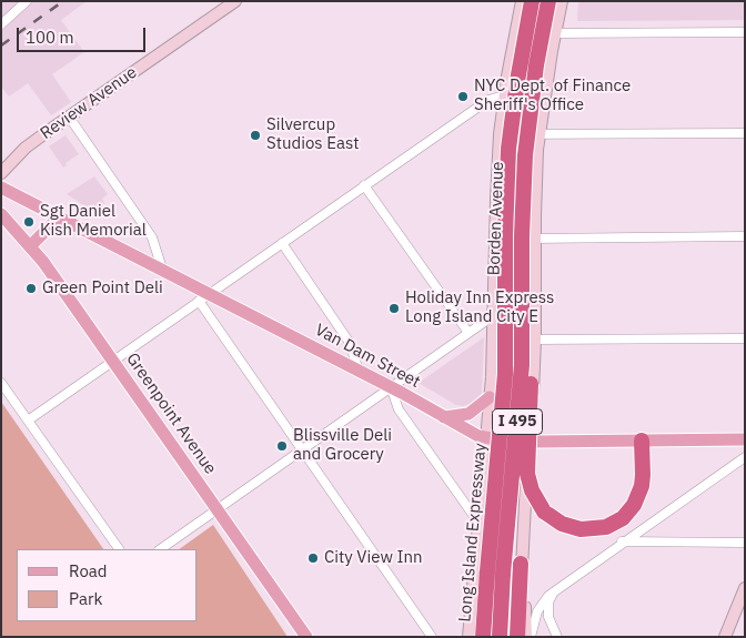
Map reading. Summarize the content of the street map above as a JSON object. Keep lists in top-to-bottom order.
{
  "streets": {
    "highway": ["I 495", "Long Island Expressway"],
    "main road": [
      "Review Avenue",
      "Borden Avenue",
      "Van Dam Street",
      "Greenpoint Avenue"
    ]
  },
  "crossings": [
    ["Borden Avenue", "Van Dam Street"]
  ],
  "places": [
    "NYC Dept. of Finance Sheriff's Office",
    "Silvercup Studios East",
    "Sgt Daniel Kish Memorial",
    "Green Point Deli",
    "Holiday Inn Express Long Island City E",
    "Blissville Deli and Grocery",
    "City View Inn"
  ],
  "legend": ["Road", "Park"],
  "scale_bar": "100 m"
}
